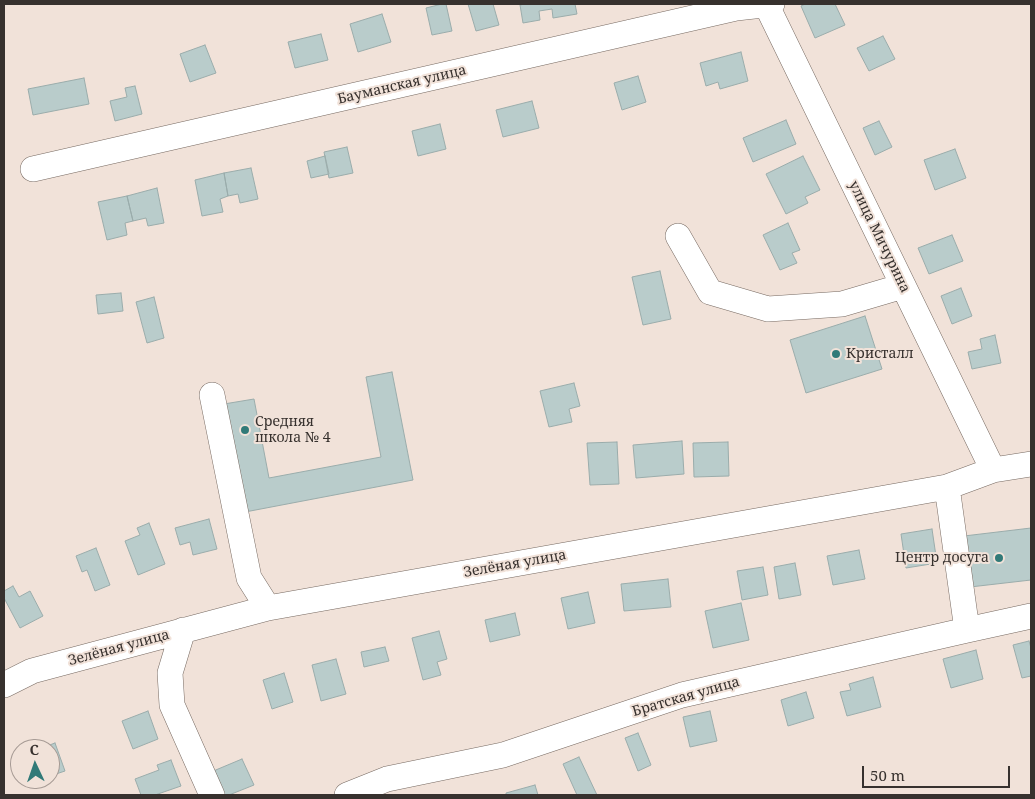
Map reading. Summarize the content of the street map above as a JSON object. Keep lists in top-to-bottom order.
{
  "streets": {
    "street": [
      "Бауманская улица",
      "улица Мичурина",
      "Зелёная улица",
      "Братская улица"
    ]
  },
  "crossings": [
    ["Бауманская улица", "улица Мичурина"],
    ["улица Мичурина", "Зелёная улица"]
  ],
  "places": ["Кристалл", "Средняя школа № 4", "Центр досуга"],
  "scale_bar": "50 m",
  "north": "top"
}
